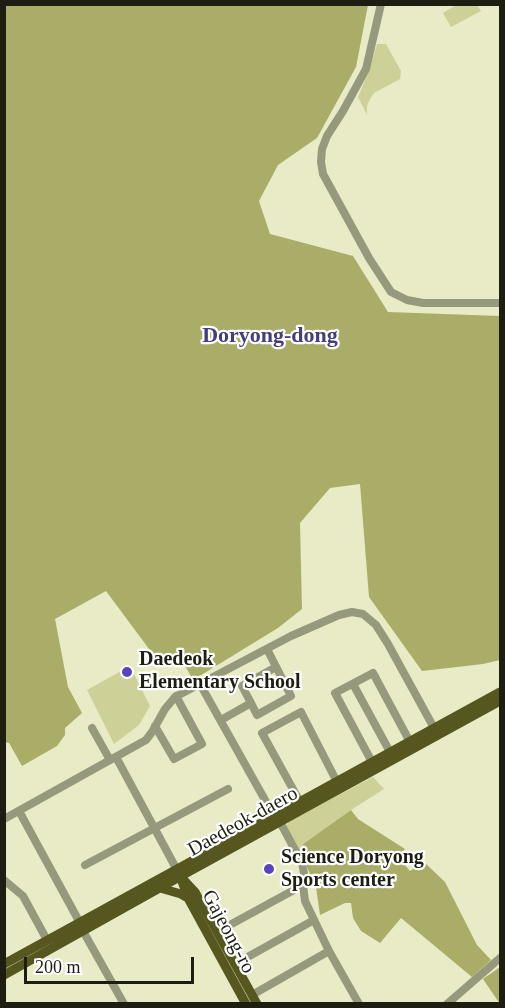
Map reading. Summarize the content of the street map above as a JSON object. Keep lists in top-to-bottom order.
{
  "streets": {
    "main road": ["Daedeok-daero", "Gajeong-ro"]
  },
  "crossings": [
    ["Daedeok-daero", "Gajeong-ro"]
  ],
  "districts": ["Doryong-dong"],
  "places": ["Daedeok Elementary School", "Science Doryong Sports center"],
  "scale_bar": "200 m"
}
